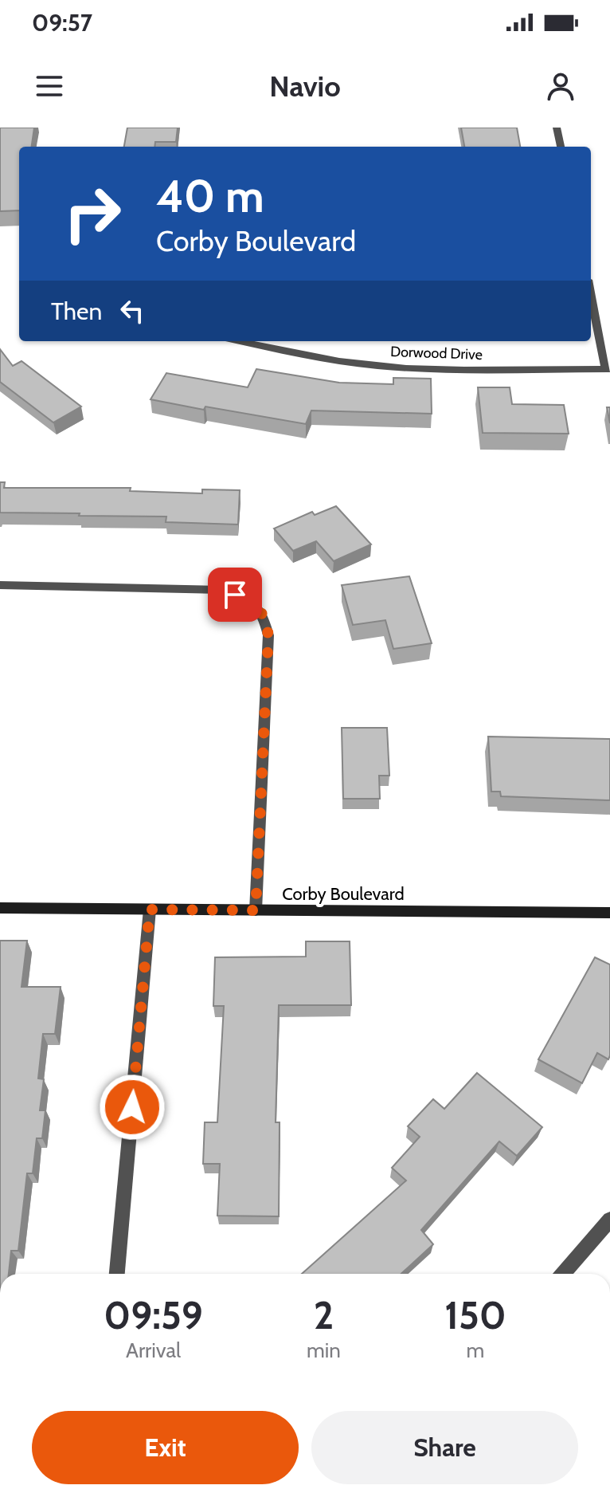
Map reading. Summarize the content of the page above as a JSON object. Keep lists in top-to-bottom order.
{
  "streets": {
    "street": ["Dorwood Drive", "Corby Boulevard"]
  },
  "page": {
    "status": "09:57",
    "header": "Navio",
    "turn": ["40 m", "Corby Boulevard"],
    "then": "Then",
    "eta": [
      "09:59",
      "Arrival",
      "2",
      "min",
      "150",
      "m"
    ],
    "buttons": ["Exit", "Share"]
  }
}
